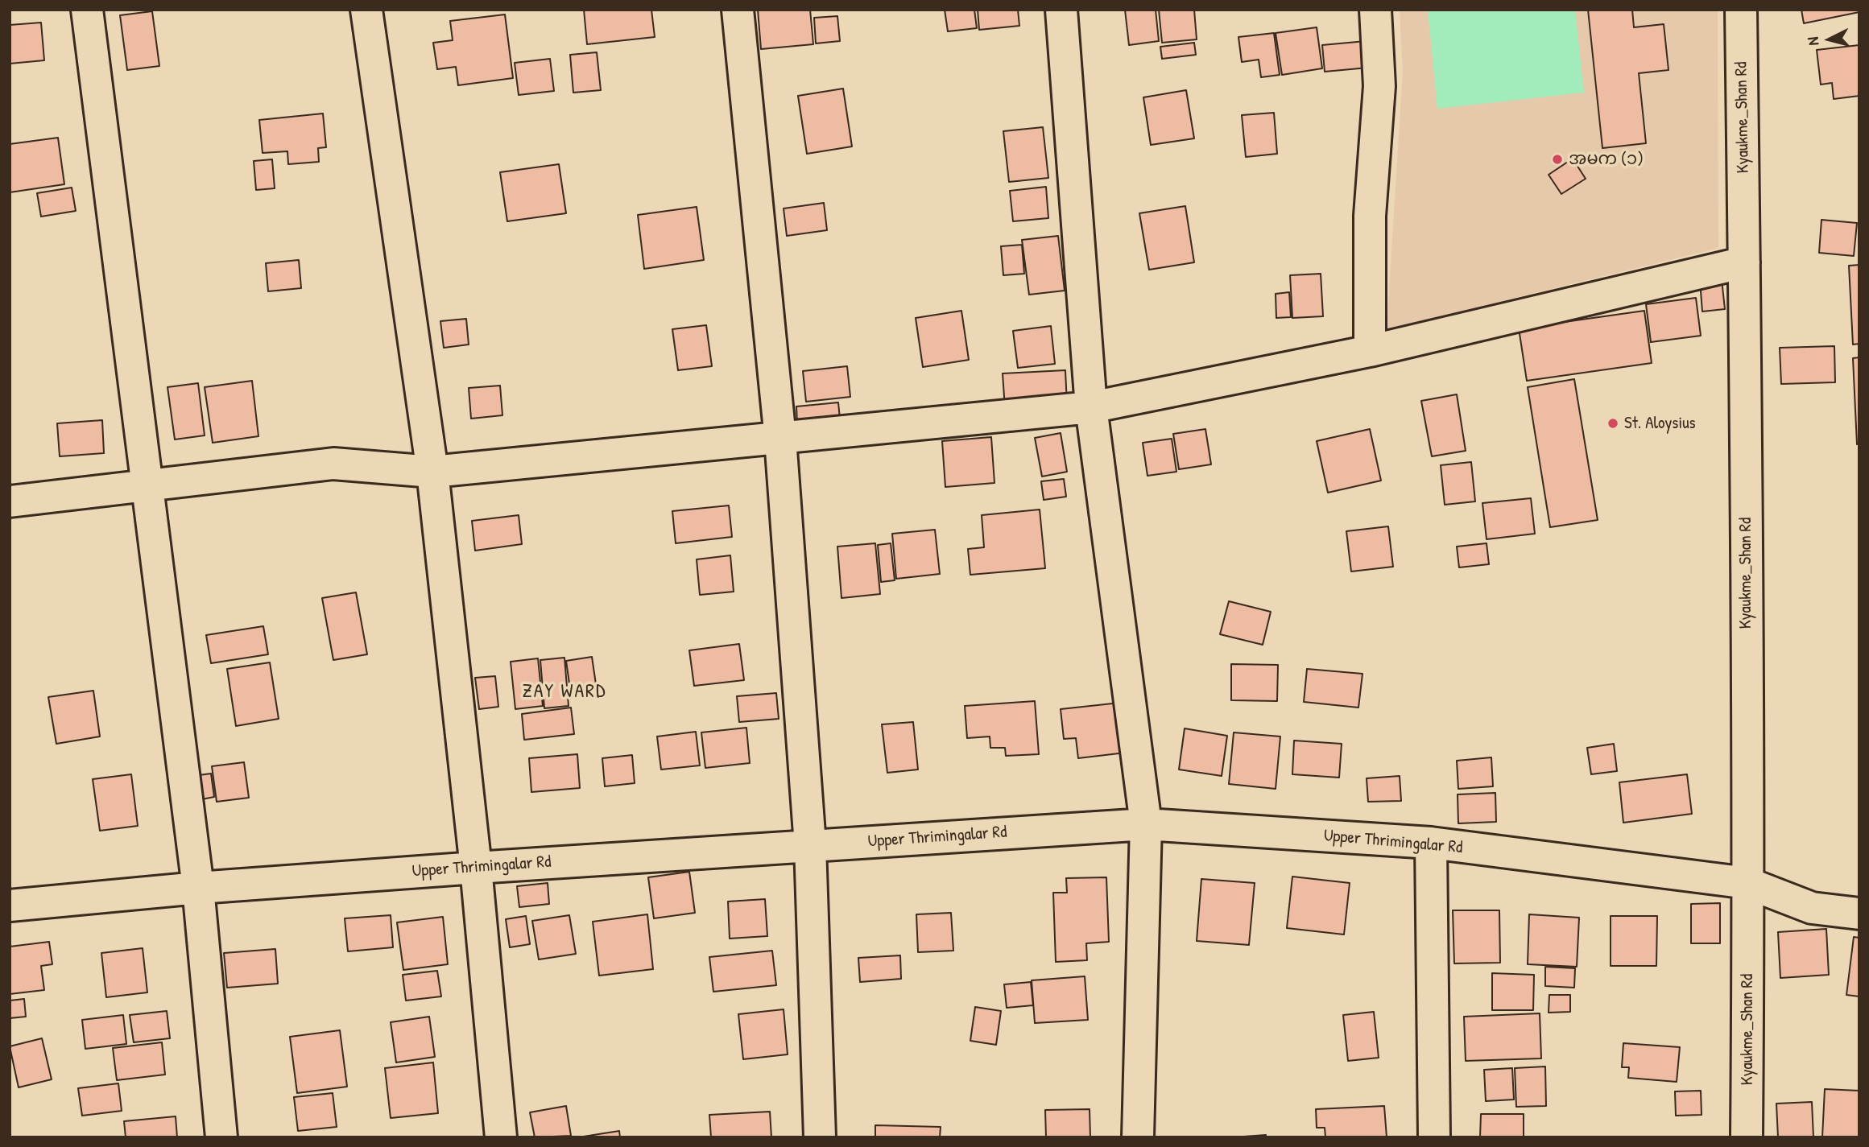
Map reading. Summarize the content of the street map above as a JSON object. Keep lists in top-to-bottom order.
{
  "streets": {
    "street": ["Kyaukme_Shan Rd", "Upper Thrimingalar Rd"]
  },
  "crossings": [
    ["Kyaukme_Shan Rd", "Upper Thrimingalar Rd"]
  ],
  "districts": ["ZAY WARD"],
  "places": ["အမက (၁)", "St. Aloysius"],
  "north": "left"
}
